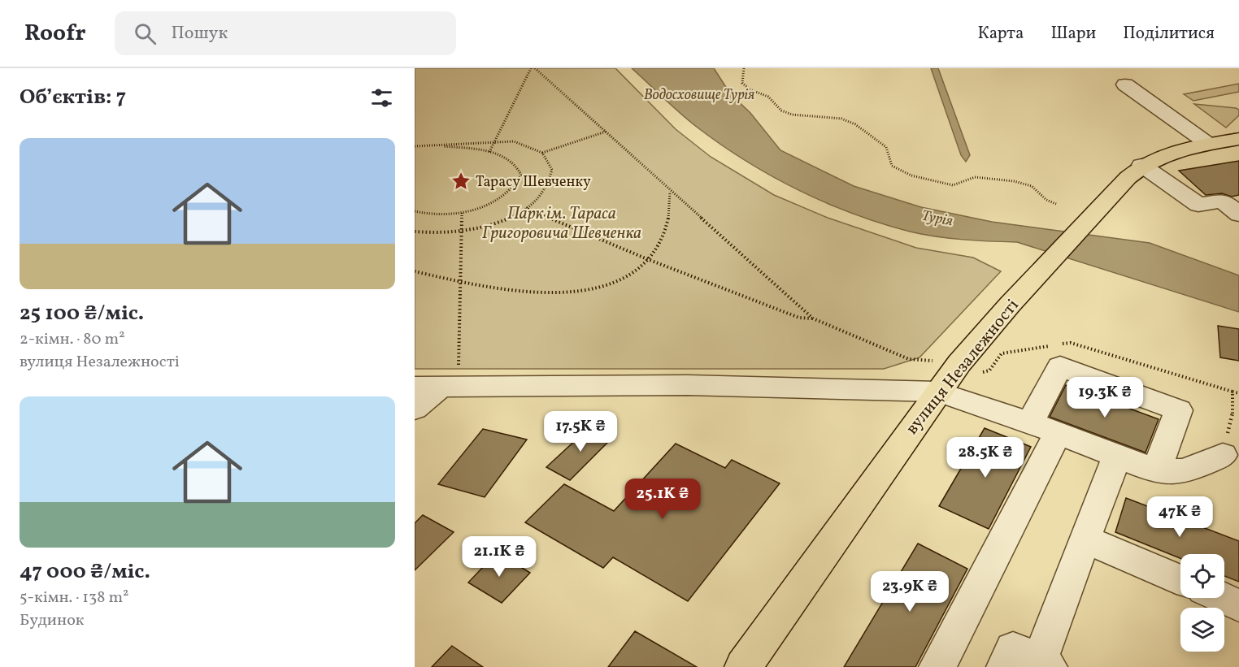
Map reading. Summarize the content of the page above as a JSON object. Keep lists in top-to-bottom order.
{
  "streets": {
    "main road": ["вулиця Незалежності"]
  },
  "water": ["Водосховище Турія", "Турія"],
  "parks": ["Парк ім. Тараса Григоровича Шевченка"],
  "places": {
    "place": ["Тарасу Шевченку"]
  },
  "page": {
    "header": "Roofr",
    "search": "Пошук",
    "nav": ["Карта", "Шари", "Поділитися"],
    "heading": "Об’єктів: 7",
    "list": [
      {
        "name": "25 100 ₴/міс.",
        "note": "2-кімн. · 80 m² · вулиця Незалежності"
      },
      {
        "name": "47 000 ₴/міс.",
        "note": "5-кімн. · 138 m² · Будинок"
      }
    ],
    "price": [
      "19.3K ₴",
      "17.5K ₴",
      "28.5K ₴",
      "25.1K ₴",
      "47K ₴",
      "21.1K ₴",
      "23.9K ₴"
    ]
  }
}
